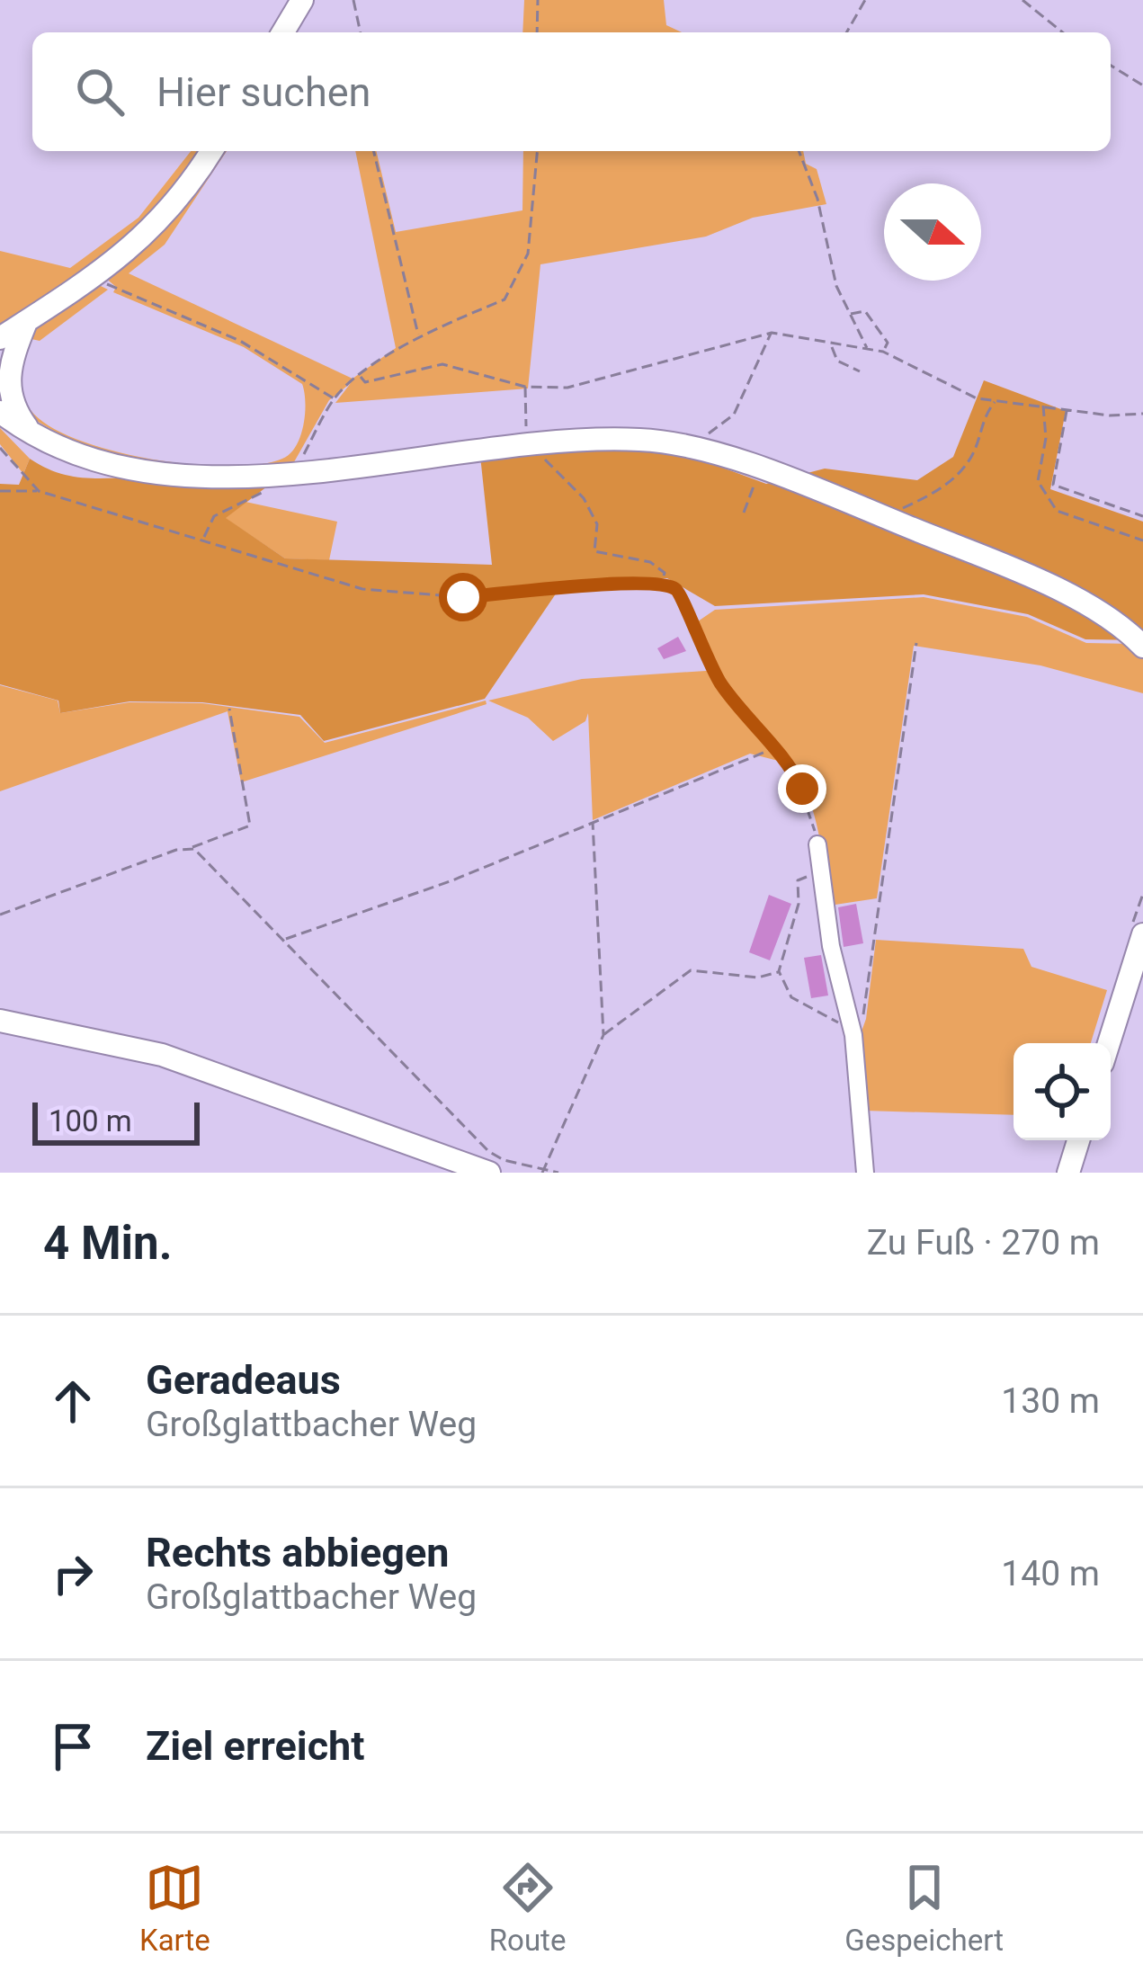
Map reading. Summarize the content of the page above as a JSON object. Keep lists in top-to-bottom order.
{
  "scale_bar": "100 m",
  "north": "right",
  "page": {
    "search": "Hier suchen",
    "scale": "100 m",
    "heading": ["4 Min.", "Zu Fuß · 270 m"],
    "list": [
      ["Geradeaus", "Großglattbacher Weg", "130 m"],
      ["Rechts abbiegen", "Großglattbacher Weg", "140 m"],
      "Ziel erreicht"
    ],
    "nav": ["Karte", "Route", "Gespeichert"]
  }
}
